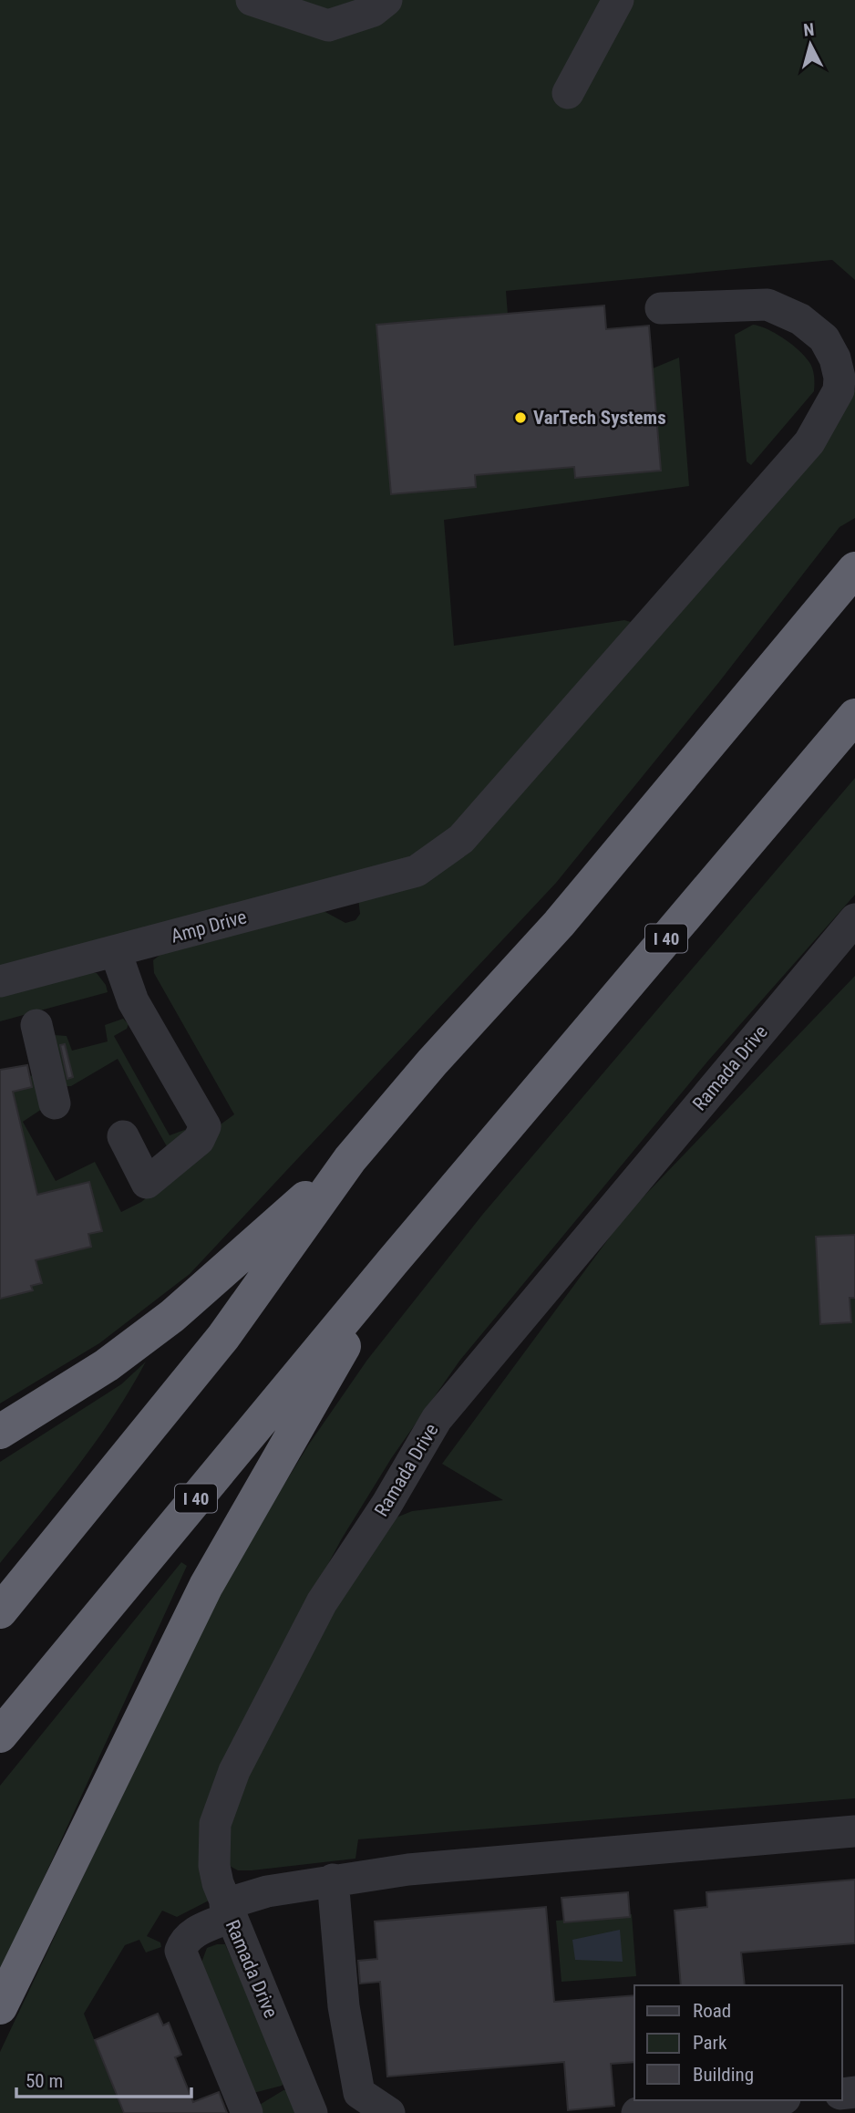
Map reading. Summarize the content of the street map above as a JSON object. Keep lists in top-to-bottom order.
{
  "streets": {
    "highway": ["I 40"],
    "street": ["Amp Drive", "Ramada Drive"]
  },
  "places": ["VarTech Systems"],
  "legend": ["Road", "Park", "Building"],
  "scale_bar": "50 m",
  "north": "top"
}
